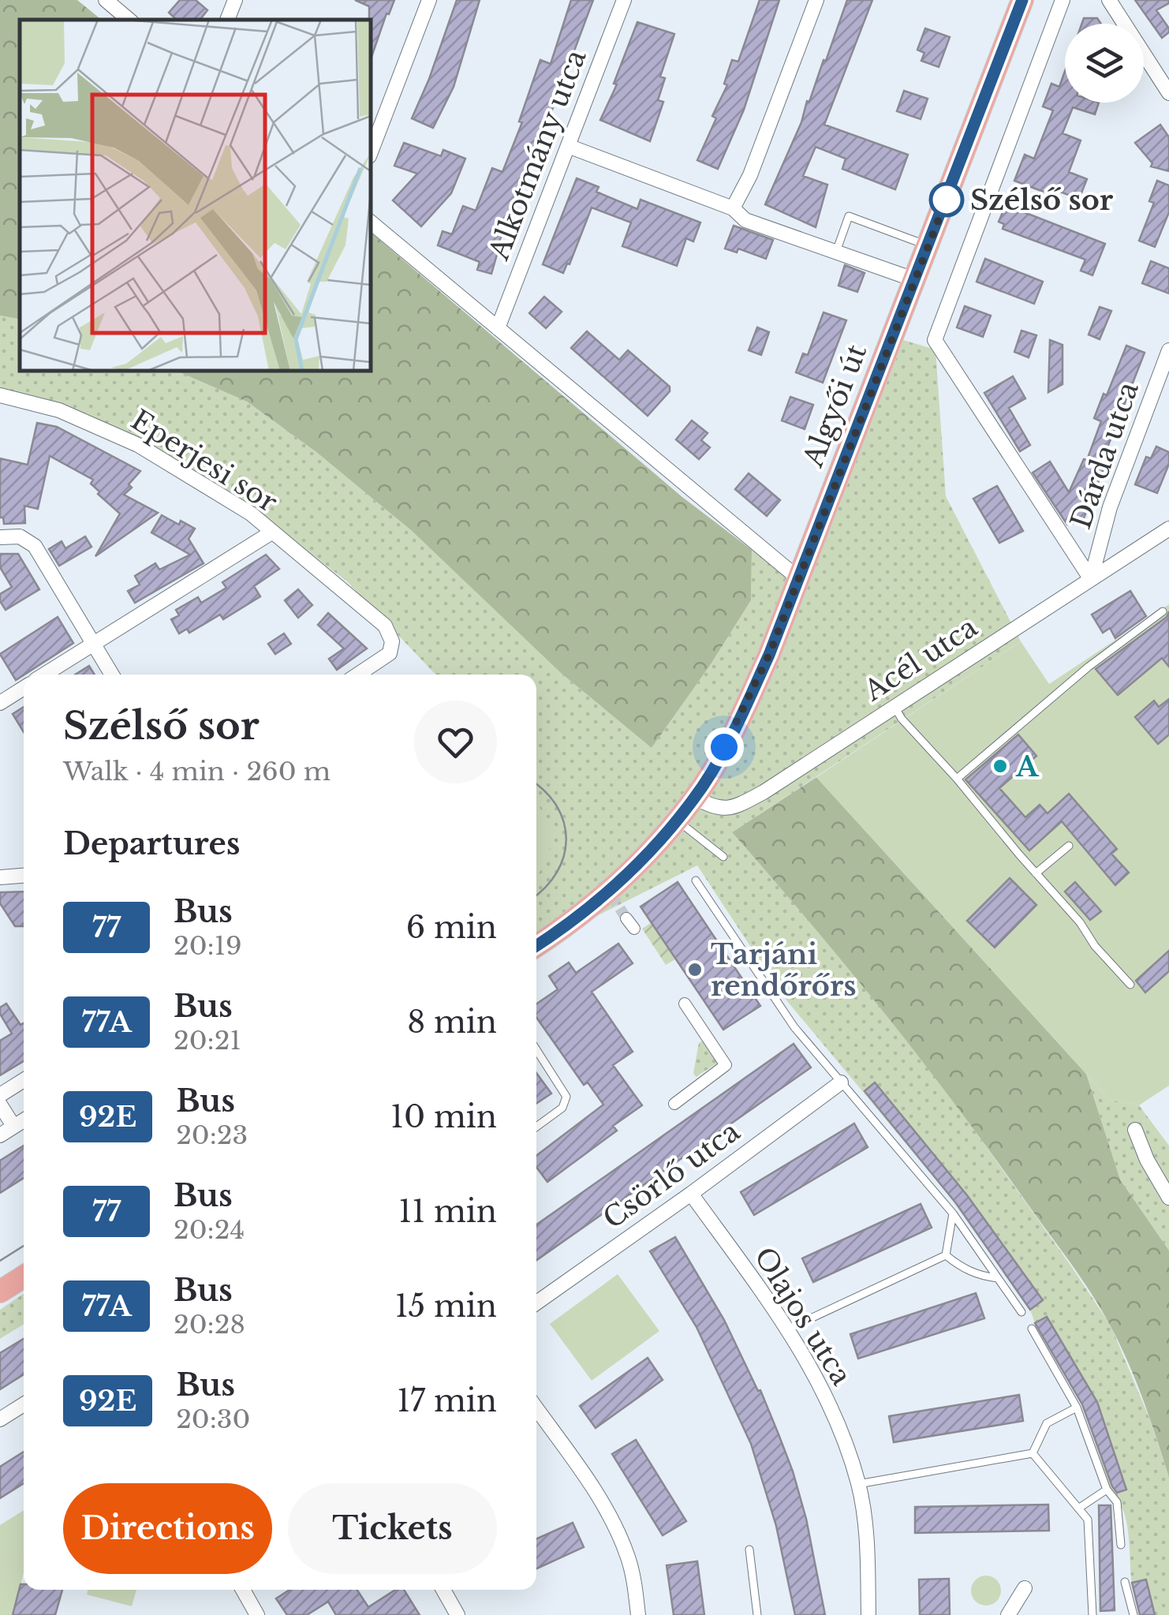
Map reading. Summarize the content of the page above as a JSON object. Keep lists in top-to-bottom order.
{
  "streets": {
    "main road": ["Algyői út"],
    "street": [
      "Alkotmány utca",
      "Dárda utca",
      "Eperjesi sor",
      "Acél utca",
      "Csörlő utca",
      "Olajos utca"
    ]
  },
  "crossings": [
    ["Algyői út", "Acél utca"],
    ["Dárda utca", "Acél utca"],
    ["Csörlő utca", "Olajos utca"]
  ],
  "places": ["Szélső sor", "A", "Tarjáni rendőrőrs"],
  "lines": ["bus line 77"],
  "page": {
    "heading": [
      ["Szélső sor", "Walk · 4 min · 260 m"],
      "Departures"
    ],
    "list": [
      {
        "mark": "77",
        "name": "Bus",
        "note": "20:19",
        "value": "6 min"
      },
      {
        "mark": "77A",
        "name": "Bus",
        "note": "20:21",
        "value": "8 min"
      },
      {
        "mark": "92E",
        "name": "Bus",
        "note": "20:23",
        "value": "10 min"
      },
      {
        "mark": "77",
        "name": "Bus",
        "note": "20:24",
        "value": "11 min"
      },
      {
        "mark": "77A",
        "name": "Bus",
        "note": "20:28",
        "value": "15 min"
      },
      {
        "mark": "92E",
        "name": "Bus",
        "note": "20:30",
        "value": "17 min"
      }
    ],
    "buttons": ["Directions", "Tickets"]
  }
}
